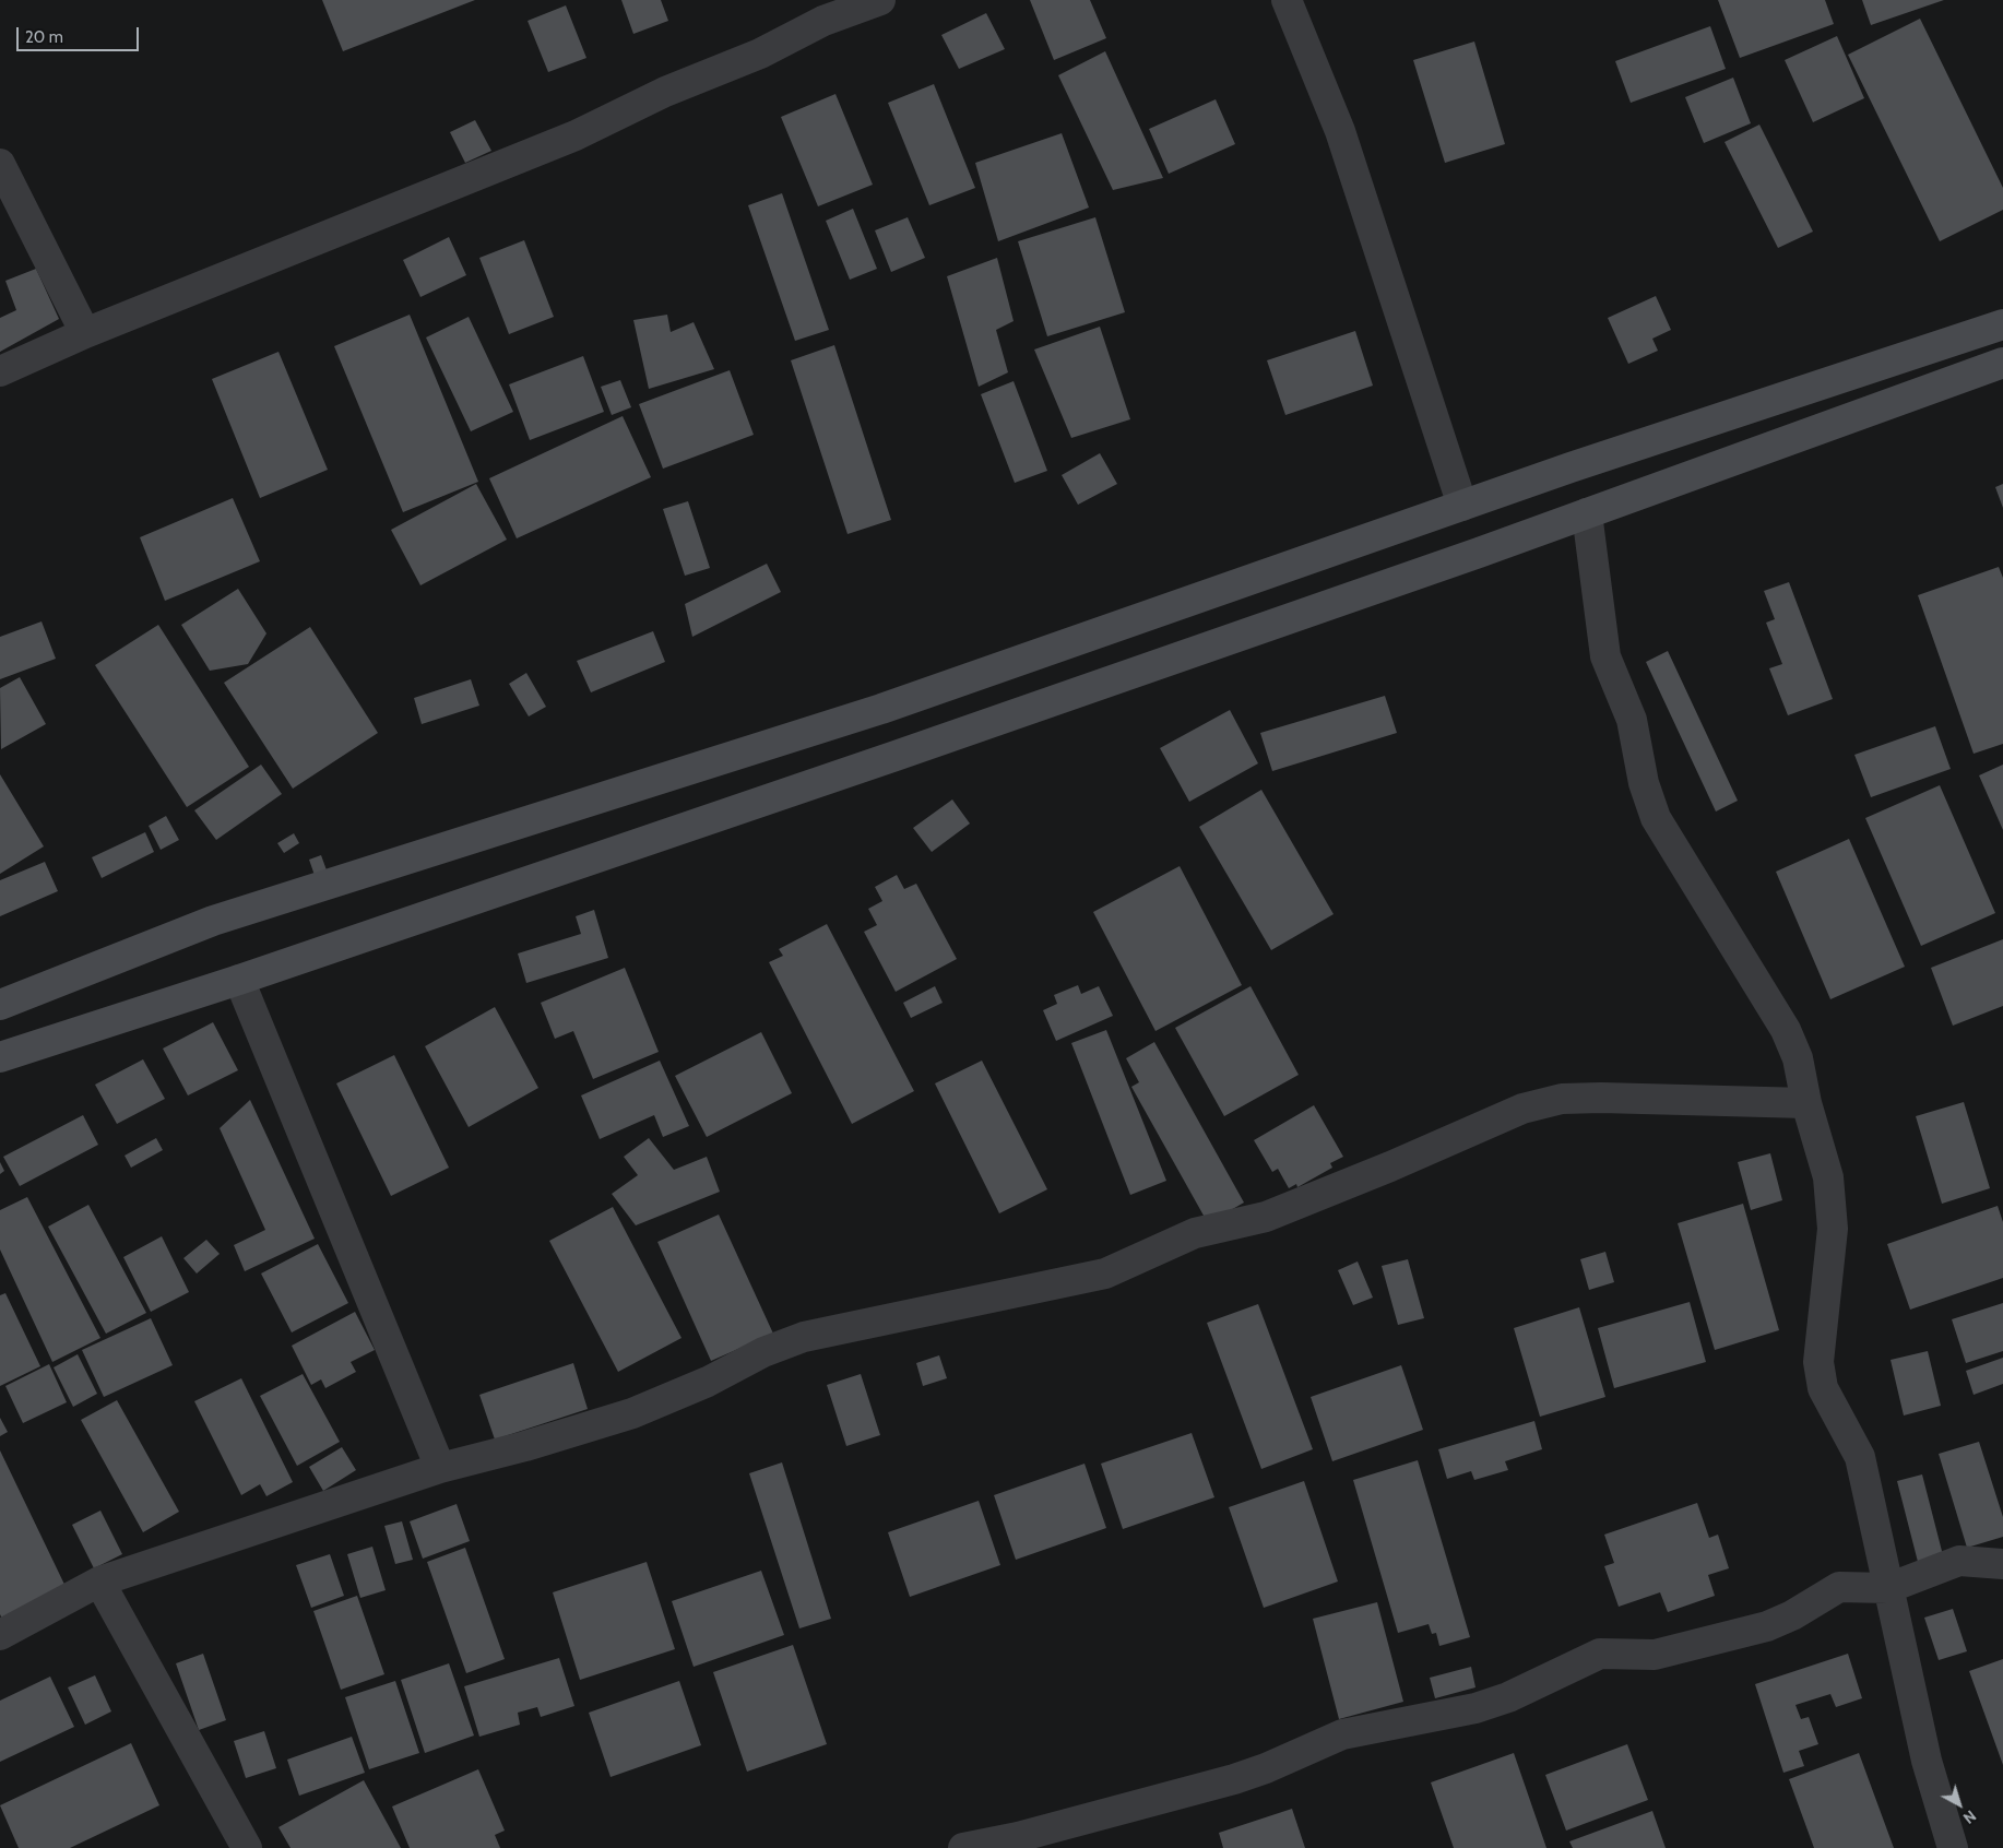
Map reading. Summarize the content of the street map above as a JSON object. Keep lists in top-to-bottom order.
{
  "scale_bar": "20 m",
  "north": "bottom right"
}
